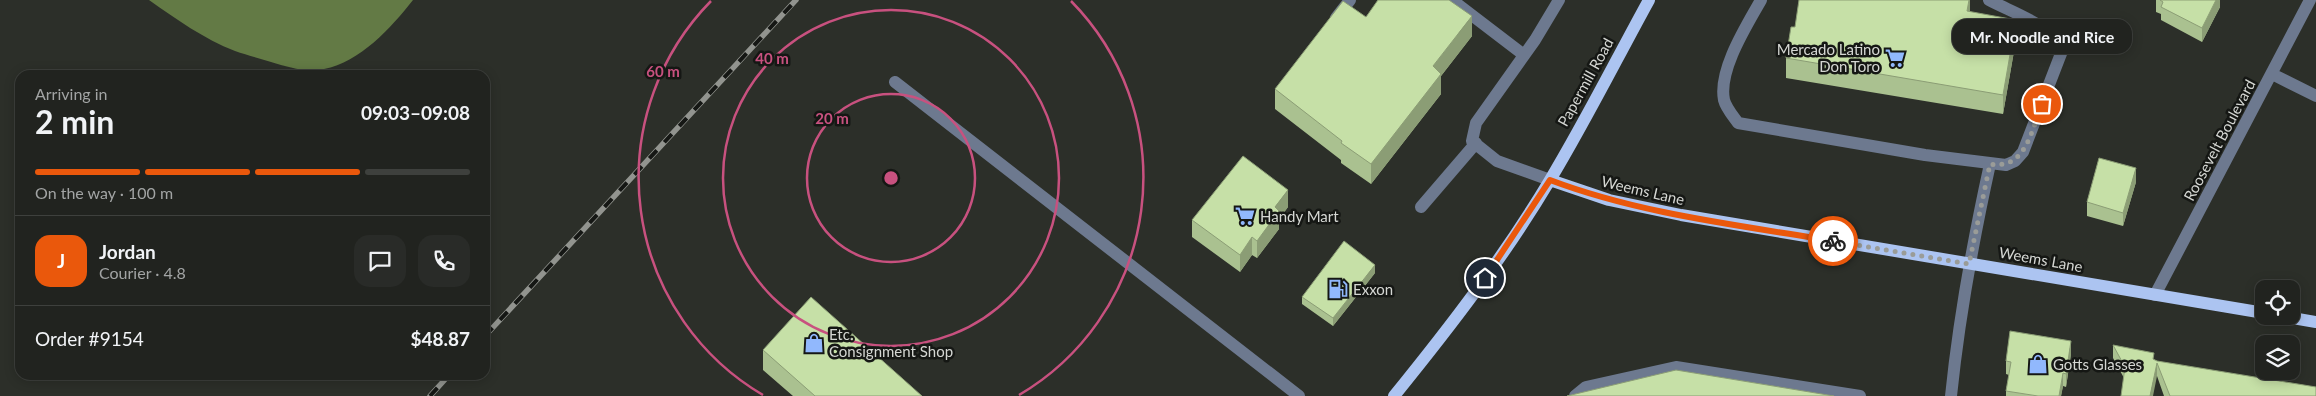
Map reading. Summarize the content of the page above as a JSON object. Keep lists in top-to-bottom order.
{
  "streets": {
    "main road": ["Papermill Road", "Weems Lane"],
    "street": ["Roosevelt Boulevard"]
  },
  "crossings": [
    ["Papermill Road", "Weems Lane"],
    ["Roosevelt Boulevard", "Weems Lane"]
  ],
  "places": {
    "supermarket": ["Mercado Latino Don Toro", "Handy Mart"],
    "other": ["Mr. Noodle and Rice"],
    "fuel station": ["Exxon"],
    "shop": ["Etc. Consignment Shop", "Gotts Glasses"]
  },
  "page": {
    "bubble": "Mr. Noodle and Rice",
    "heading": ["2 min", "Arriving in", "09:03–09:08"],
    "panel": [
      "Jordan",
      "Courier · 4.8",
      "Order #9154",
      "$48.87"
    ],
    "bar": "On the way · 100 m",
    "round": "J"
  },
  "rings": ["40 m", "60 m", "20 m"]
}
